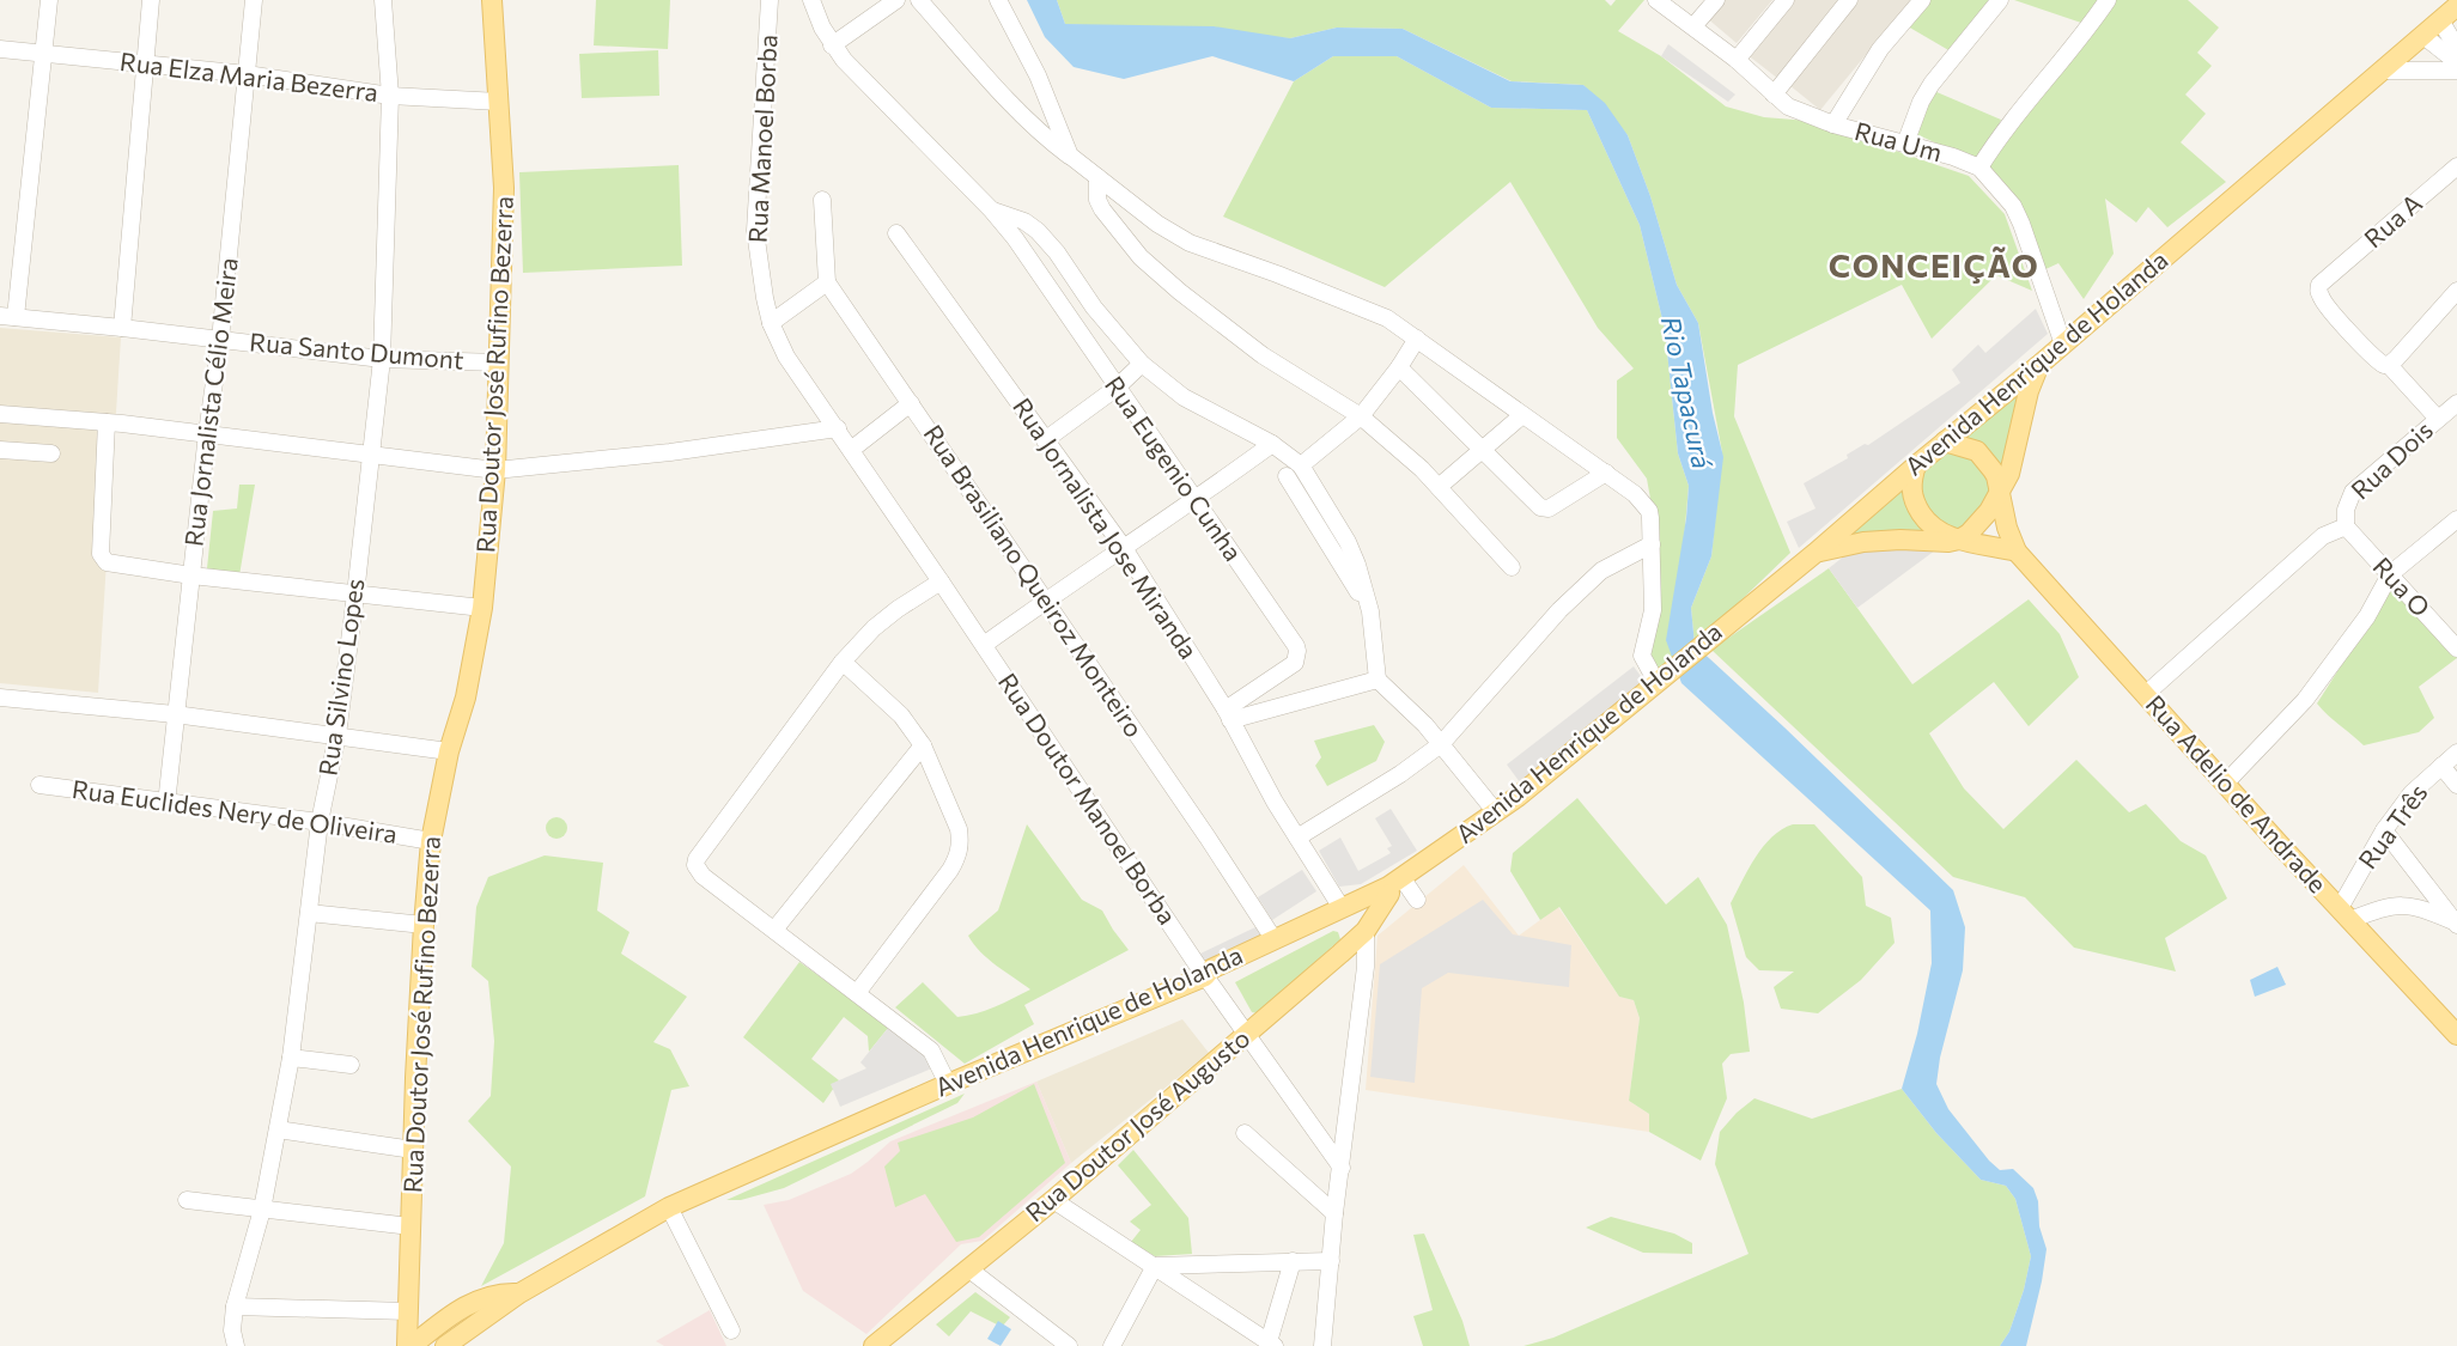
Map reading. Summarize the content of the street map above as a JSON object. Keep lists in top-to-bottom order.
{
  "streets": {
    "main road": [
      "Avenida Henrique de Holanda",
      "Rua Doutor José Rufino Bezerra",
      "Rua Adelio de Andrade",
      "Rua Doutor José Augusto"
    ],
    "street": [
      "Rua Elza Maria Bezerra",
      "Rua Manoel Borba",
      "Rua Um",
      "Rua A",
      "Rua Santo Dumont",
      "Rua Jornalista Célio Meira",
      "Rua Dois",
      "Rua Eugenio Cunha",
      "Rua Jornalista Jose Miranda",
      "Rua Brasiliano Queiroz Monteiro",
      "Rua O",
      "Rua Silvino Lopes",
      "Rua Doutor Manoel Borba",
      "Rua Euclides Nery de Oliveira",
      "Rua Três"
    ]
  },
  "crossings": [
    ["Rua Elza Maria Bezerra", "Rua Doutor José Rufino Bezerra"],
    ["Rua Elza Maria Bezerra", "Rua Jornalista Célio Meira"],
    ["Rua Elza Maria Bezerra", "Rua Silvino Lopes"],
    ["Rua Manoel Borba", "Rua Doutor Manoel Borba"],
    ["Rua Um", "Avenida Henrique de Holanda"],
    ["Rua Santo Dumont", "Rua Doutor José Rufino Bezerra"],
    ["Rua Santo Dumont", "Rua Jornalista Célio Meira"],
    ["Rua Santo Dumont", "Rua Silvino Lopes"],
    ["Avenida Henrique de Holanda", "Rua Jornalista Jose Miranda"],
    ["Avenida Henrique de Holanda", "Rua Brasiliano Queiroz Monteiro"],
    ["Avenida Henrique de Holanda", "Rua Doutor Manoel Borba"],
    ["Rua Doutor José Rufino Bezerra", "Rua Euclides Nery de Oliveira"],
    ["Rua Jornalista Célio Meira", "Rua Euclides Nery de Oliveira"],
    ["Rua Dois", "Rua O"],
    ["Rua Eugenio Cunha", "Rua Jornalista Jose Miranda"],
    ["Rua Silvino Lopes", "Rua Euclides Nery de Oliveira"],
    ["Rua Adelio de Andrade", "Rua Três"],
    ["Rua Doutor Manoel Borba", "Rua Doutor José Augusto"]
  ],
  "districts": ["CONCEIÇÃO"],
  "water": ["Rio Tapacurá"]
}
